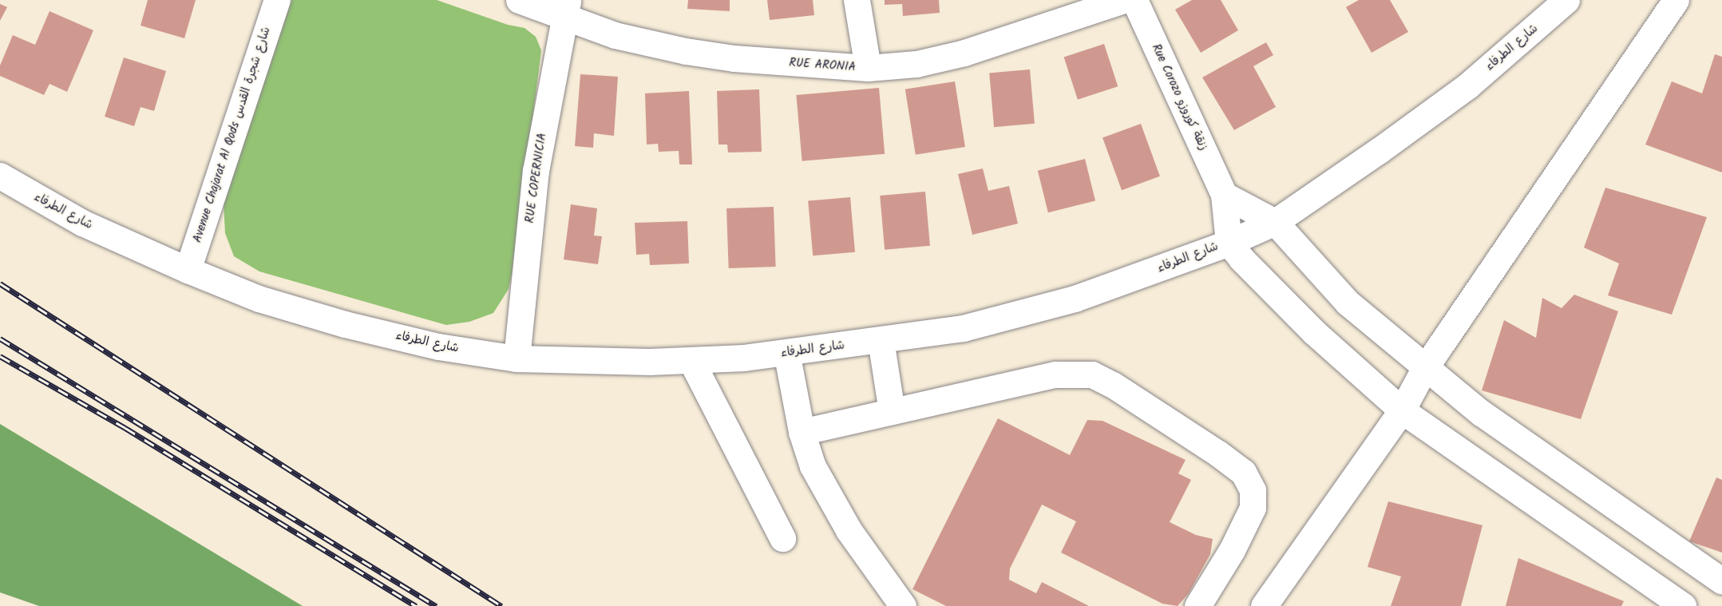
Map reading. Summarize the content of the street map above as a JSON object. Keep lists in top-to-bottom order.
{
  "streets": {
    "street": [
      "شارع الطرفاء",
      "RUE ARONIA",
      "Rue Corozo زنقة كوروزو",
      "Avenue Chajarat Al Qods شارع شجرة القدس",
      "RUE COPERNICIA"
    ]
  },
  "crossings": [
    ["شارع الطرفاء", "Rue Corozo زنقة كوروزو"],
    ["شارع الطرفاء", "Avenue Chajarat Al Qods شارع شجرة القدس"],
    ["شارع الطرفاء", "RUE COPERNICIA"],
    ["RUE ARONIA", "RUE COPERNICIA"]
  ]
}
